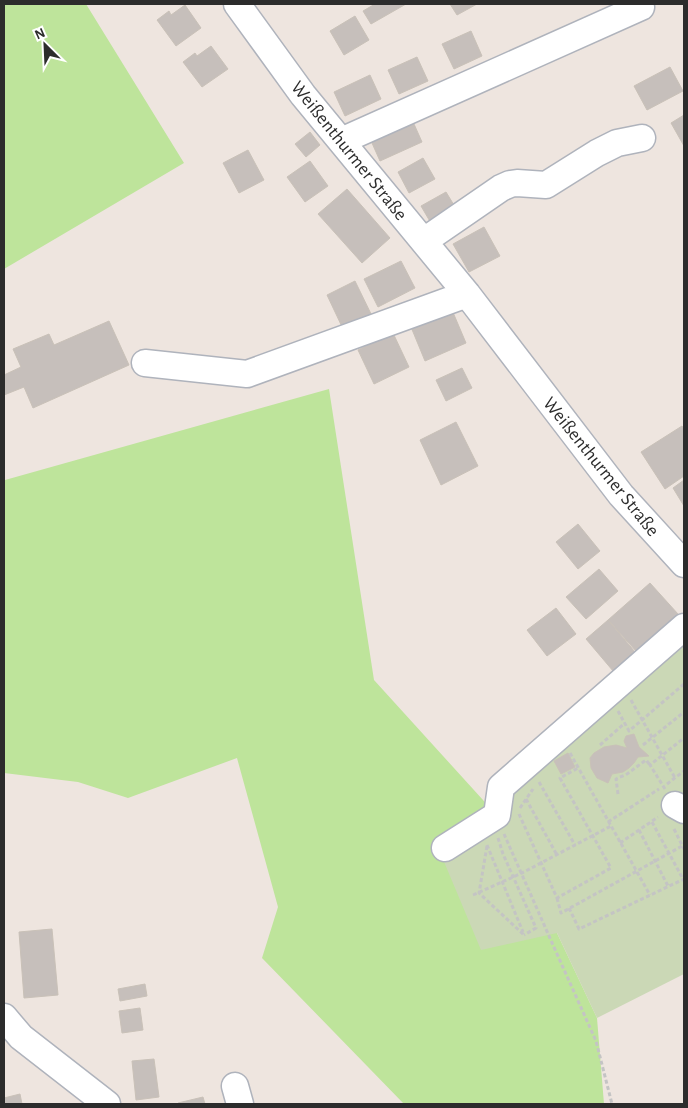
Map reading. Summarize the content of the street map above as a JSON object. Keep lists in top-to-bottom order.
{
  "streets": {
    "street": ["Weißenthurmer Straße"]
  },
  "north": "top left"
}
